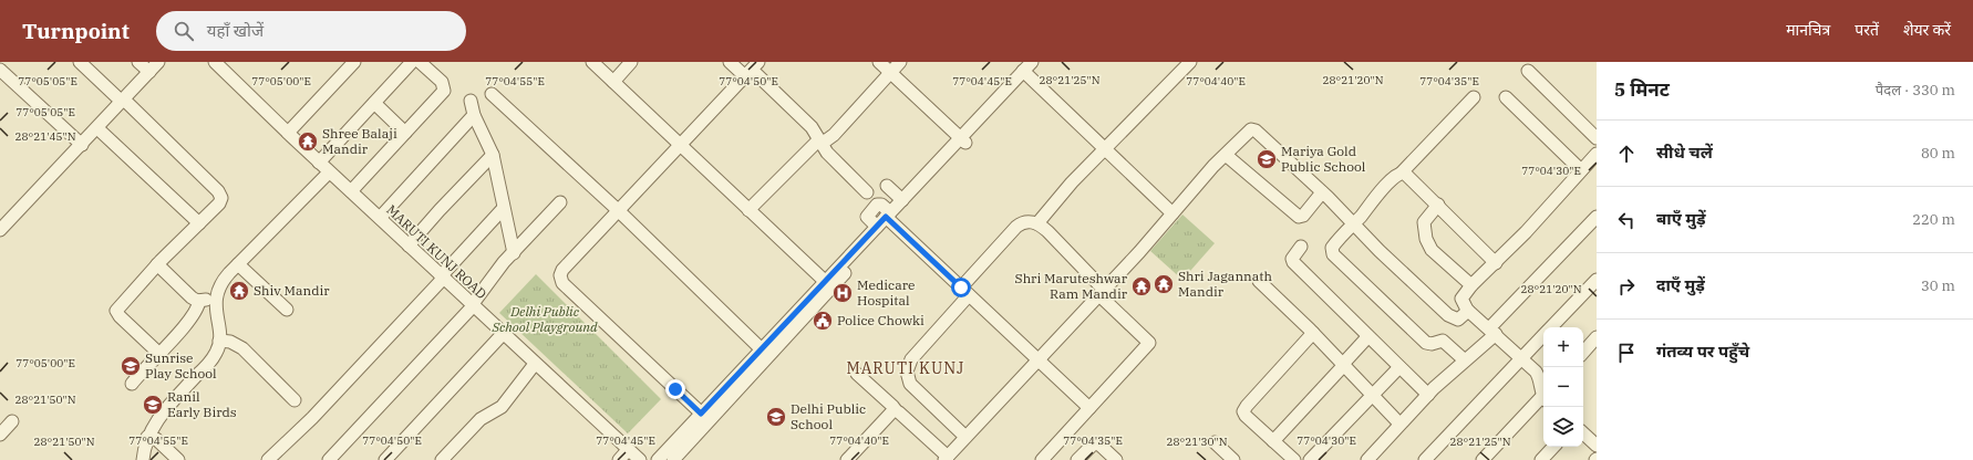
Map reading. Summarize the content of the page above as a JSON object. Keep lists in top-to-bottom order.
{
  "streets": {
    "street": ["MARUTI KUNJ ROAD"]
  },
  "districts": ["MARUTI KUNJ"],
  "parks": ["Delhi Public School Playground"],
  "places": {
    "temple": [
      "Shree Balaji Mandir",
      "Shri Jagannath Mandir",
      "Shri Maruteshwar Ram Mandir",
      "Shiv Mandir"
    ],
    "school or university": [
      "Mariya Gold Public School",
      "Sunrise Play School",
      "Ranil Early Birds",
      "Delhi Public School"
    ],
    "hospital": ["Medicare Hospital"],
    "public building": ["Police Chowki"]
  },
  "page": {
    "header": "Turnpoint",
    "search": "यहाँ खोजें",
    "nav": ["मानचित्र", "परतें", "शेयर करें"],
    "heading": ["5 मिनट", "पैदल · 330 m"],
    "list": [
      ["सीधे चलें", "80 m"],
      ["बाएँ मुड़ें", "220 m"],
      ["दाएँ मुड़ें", "30 m"],
      "गंतव्य पर पहुँचे"
    ],
    "map_buttons": ["+", "−"]
  },
  "coordinates": [
    "28°21'25\"N",
    "28°21'20\"N",
    "77°04'45\"E",
    "77°04'40\"E",
    "77°05'05\"E",
    "77°05'00\"E",
    "77°04'55\"E",
    "77°04'50\"E",
    "77°04'35\"E",
    "28°21'45\"N",
    "77°04'30\"E",
    "28°21'50\"N",
    "28°21'30\"N"
  ]
}
